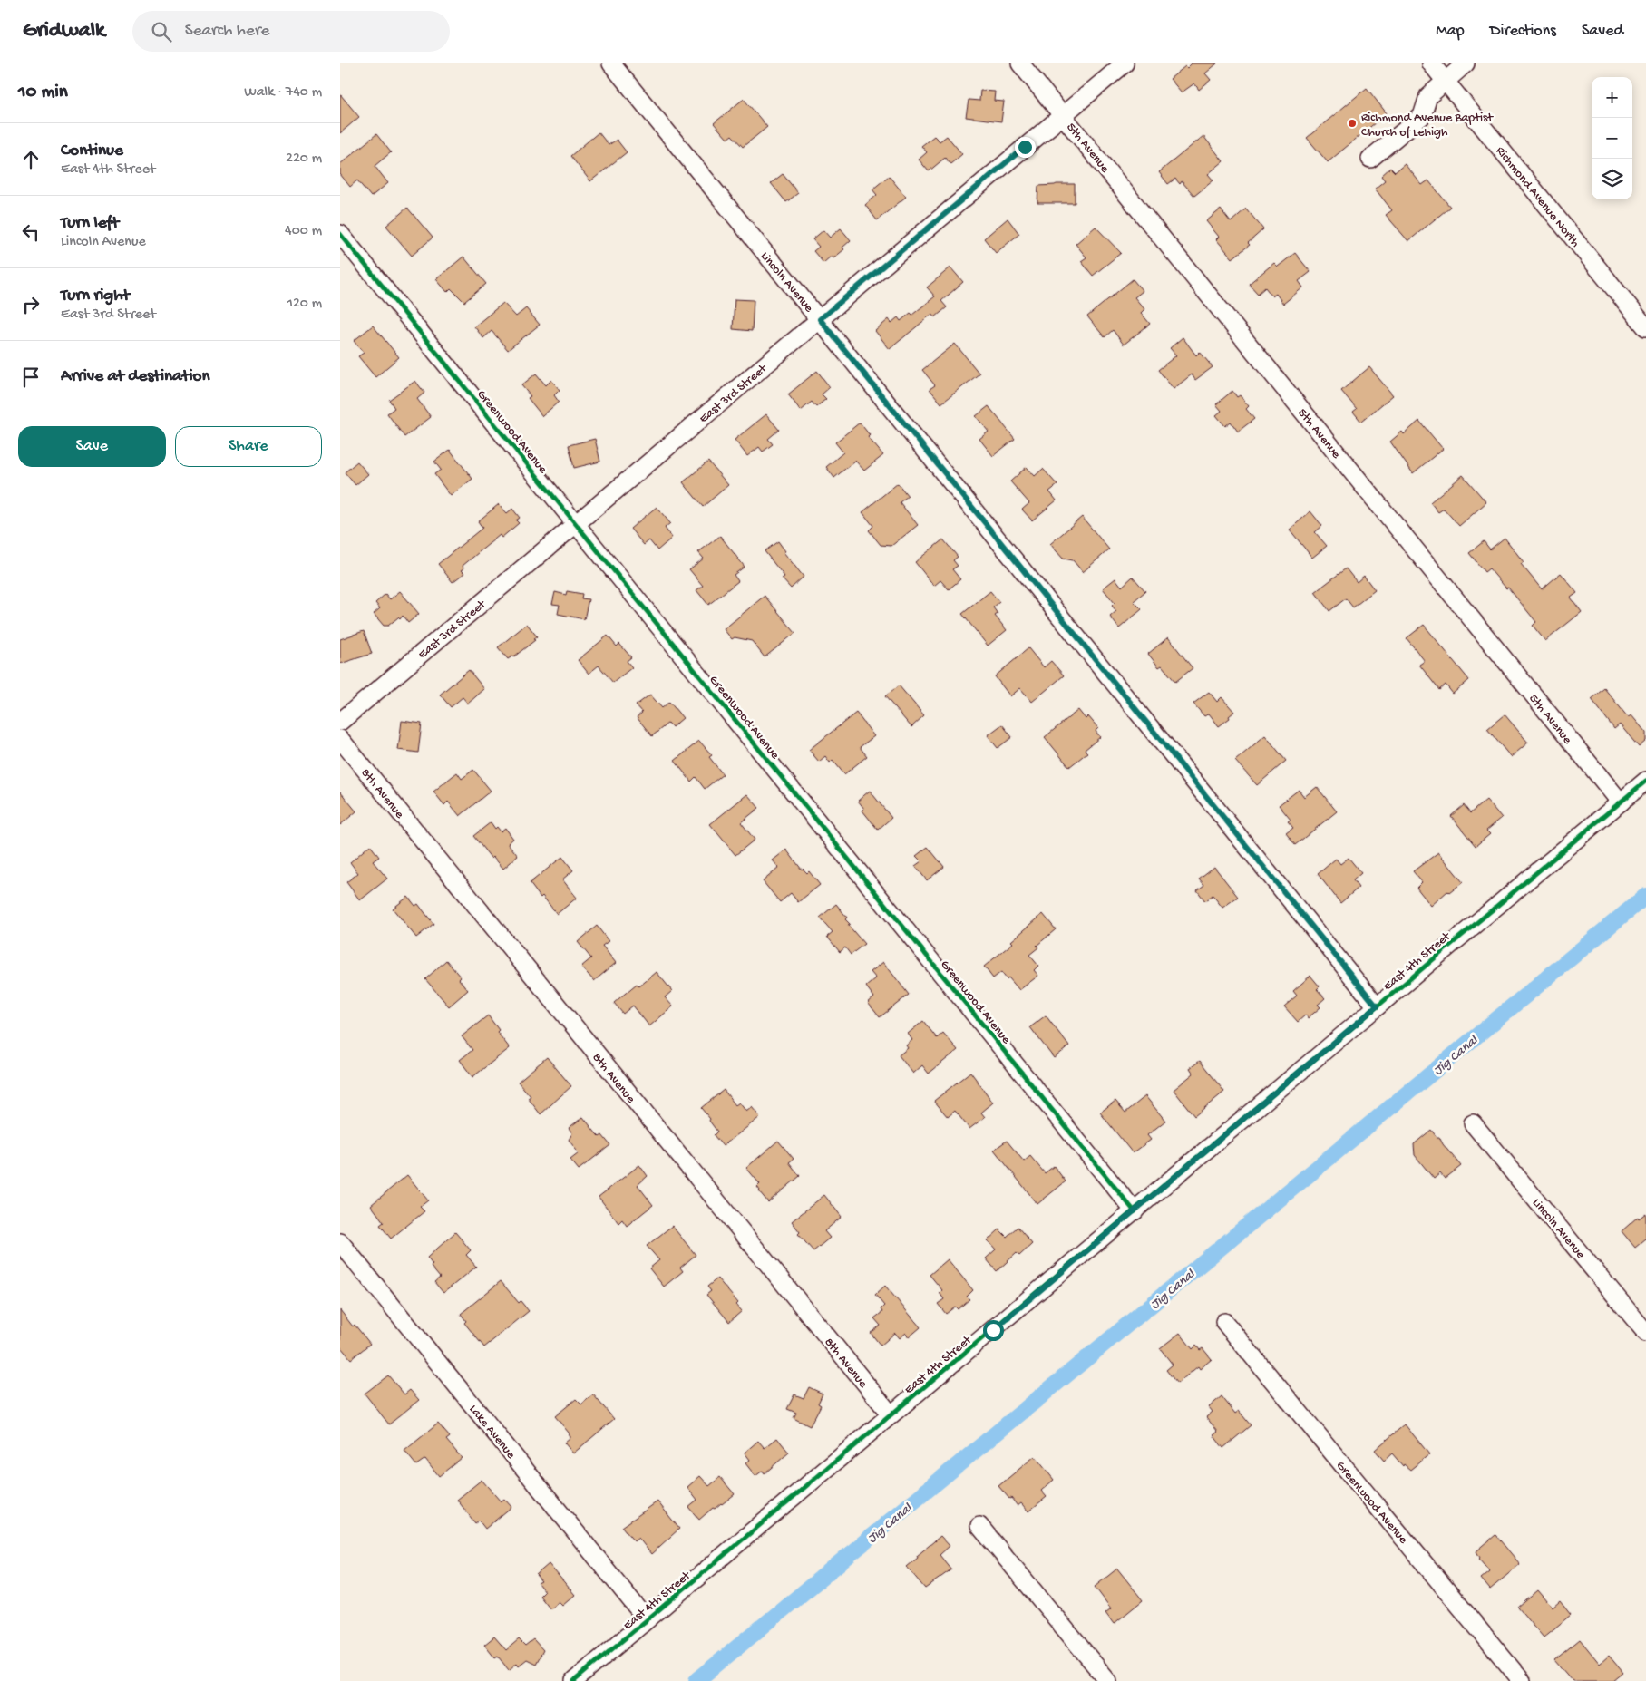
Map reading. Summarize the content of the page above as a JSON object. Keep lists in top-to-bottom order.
{
  "streets": {
    "street": [
      "5th Avenue",
      "Richmond Avenue North",
      "Lincoln Avenue",
      "East 3rd Street",
      "Greenwood Avenue",
      "8th Avenue",
      "East 4th Street",
      "Lake Avenue"
    ]
  },
  "crossings": [
    ["5th Avenue", "East 3rd Street"],
    ["5th Avenue", "East 4th Street"],
    ["Lincoln Avenue", "East 3rd Street"],
    ["Lincoln Avenue", "East 4th Street"],
    ["East 3rd Street", "Greenwood Avenue"],
    ["Greenwood Avenue", "East 4th Street"],
    ["8th Avenue", "East 4th Street"],
    ["East 4th Street", "Lake Avenue"]
  ],
  "water": ["Jig Canal"],
  "places": ["Richmond Avenue Baptist Church of Lehigh"],
  "page": {
    "header": "Gridwalk",
    "search": "Search here",
    "nav": ["Map", "Directions", "Saved"],
    "heading": ["10 min", "Walk · 740 m"],
    "map_buttons": ["+", "−"],
    "list": [
      ["Continue", "East 4th Street", "220 m"],
      ["Turn left", "Lincoln Avenue", "400 m"],
      ["Turn right", "East 3rd Street", "120 m"],
      "Arrive at destination"
    ],
    "buttons": ["Save", "Share"]
  }
}
